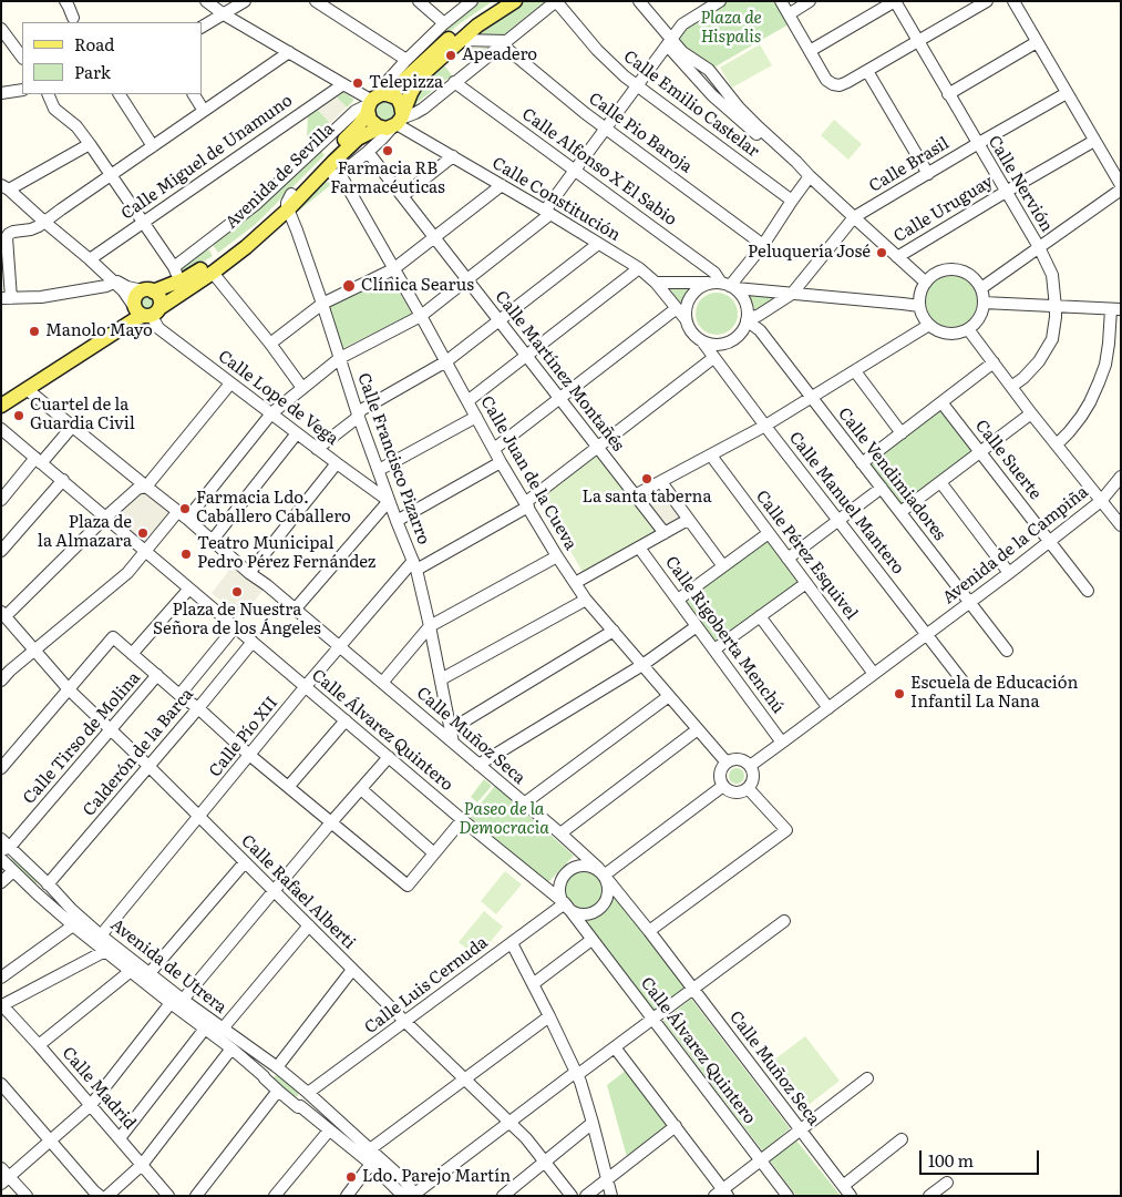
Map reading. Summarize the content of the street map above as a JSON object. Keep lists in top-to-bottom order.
{
  "streets": {
    "main road": ["Avenida de Sevilla"],
    "street": [
      "Calle Emilio Castelar",
      "Calle Pio Baroja",
      "Calle Miguel de Unamuno",
      "Calle Brasil",
      "Calle Alfonso X El Sabio",
      "Calle Nervión",
      "Calle Constitución",
      "Calle Uruguay",
      "Calle Martínez Montañés",
      "Calle Lope de Vega",
      "Calle Francisco Pizarro",
      "Calle Suerte",
      "Calle Juan de la Cueva",
      "Calle Vendimiadores",
      "Calle Manuel Mantero",
      "Avenida de la Campiña",
      "Calle Pérez Esquivel",
      "Calle Rigoberta Menchú",
      "Calle Álvarez Quintero",
      "Calle Muñoz Seca",
      "Calle Pío XII",
      "Calle Tirso de Molina",
      "Calderón de la Barca",
      "Calle Rafael Alberti",
      "Avenida de Utrera",
      "Calle Luis Cernuda",
      "Calle Madrid"
    ]
  },
  "crossings": [
    ["Calle Emilio Castelar", "Avenida de Sevilla"],
    ["Calle Pio Baroja", "Avenida de Sevilla"],
    ["Calle Miguel de Unamuno", "Calle Lope de Vega"],
    ["Calle Brasil", "Calle Alfonso X El Sabio"],
    ["Calle Brasil", "Calle Nervión"],
    ["Calle Brasil", "Calle Constitución"],
    ["Calle Brasil", "Calle Vendimiadores"],
    ["Calle Brasil", "Calle Manuel Mantero"],
    ["Calle Alfonso X El Sabio", "Avenida de Sevilla"],
    ["Calle Alfonso X El Sabio", "Calle Constitución"],
    ["Calle Alfonso X El Sabio", "Calle Vendimiadores"],
    ["Calle Alfonso X El Sabio", "Calle Manuel Mantero"],
    ["Avenida de Sevilla", "Calle Constitución"],
    ["Avenida de Sevilla", "Calle Martínez Montañés"],
    ["Avenida de Sevilla", "Calle Lope de Vega"],
    ["Avenida de Sevilla", "Calle Francisco Pizarro"],
    ["Avenida de Sevilla", "Calle Juan de la Cueva"],
    ["Avenida de Sevilla", "Calle Muñoz Seca"],
    ["Calle Nervión", "Calle Uruguay"],
    ["Calle Constitución", "Calle Vendimiadores"],
    ["Calle Constitución", "Calle Manuel Mantero"],
    ["Calle Martínez Montañés", "Calle Pío XII"],
    ["Calle Lope de Vega", "Calle Francisco Pizarro"],
    ["Calle Francisco Pizarro", "Calle Muñoz Seca"],
    ["Calle Francisco Pizarro", "Calle Pío XII"],
    ["Calle Suerte", "Avenida de la Campiña"],
    ["Calle Juan de la Cueva", "Avenida de la Campiña"],
    ["Calle Juan de la Cueva", "Calle Pío XII"],
    ["Calle Vendimiadores", "Calle Manuel Mantero"],
    ["Calle Vendimiadores", "Avenida de la Campiña"],
    ["Calle Manuel Mantero", "Avenida de la Campiña"],
    ["Calle Manuel Mantero", "Calle Pío XII"],
    ["Avenida de la Campiña", "Calle Pérez Esquivel"],
    ["Avenida de la Campiña", "Calle Rigoberta Menchú"],
    ["Calle Álvarez Quintero", "Calle Muñoz Seca"],
    ["Calle Álvarez Quintero", "Calle Pío XII"],
    ["Calle Álvarez Quintero", "Calderón de la Barca"],
    ["Calle Álvarez Quintero", "Calle Luis Cernuda"],
    ["Calle Muñoz Seca", "Calle Pío XII"],
    ["Calle Muñoz Seca", "Calle Luis Cernuda"],
    ["Calle Pío XII", "Calle Rafael Alberti"],
    ["Calle Pío XII", "Avenida de Utrera"],
    ["Calle Tirso de Molina", "Calle Rafael Alberti"],
    ["Calle Tirso de Molina", "Avenida de Utrera"],
    ["Calderón de la Barca", "Calle Rafael Alberti"],
    ["Calderón de la Barca", "Avenida de Utrera"],
    ["Calle Rafael Alberti", "Calle Luis Cernuda"],
    ["Avenida de Utrera", "Calle Luis Cernuda"]
  ],
  "parks": ["Plaza de Hispalis", "Paseo de la Democracia"],
  "places": [
    "Apeadero",
    "Telepizza",
    "Farmacia RB Farmacéuticas",
    "Peluquería José",
    "Clínica Searus",
    "Manolo Mayo",
    "Cuartel de la Guardia Civil",
    "La santa taberna",
    "Farmacia Ldo. Caballero Caballero",
    "Plaza de la Almazara",
    "Teatro Municipal Pedro Pérez Fernández",
    "Plaza de Nuestra Señora de los Ángeles",
    "Escuela de Educación Infantil La Nana",
    "Ldo. Parejo Martín"
  ],
  "legend": ["Road", "Park"],
  "scale_bar": "100 m"
}
